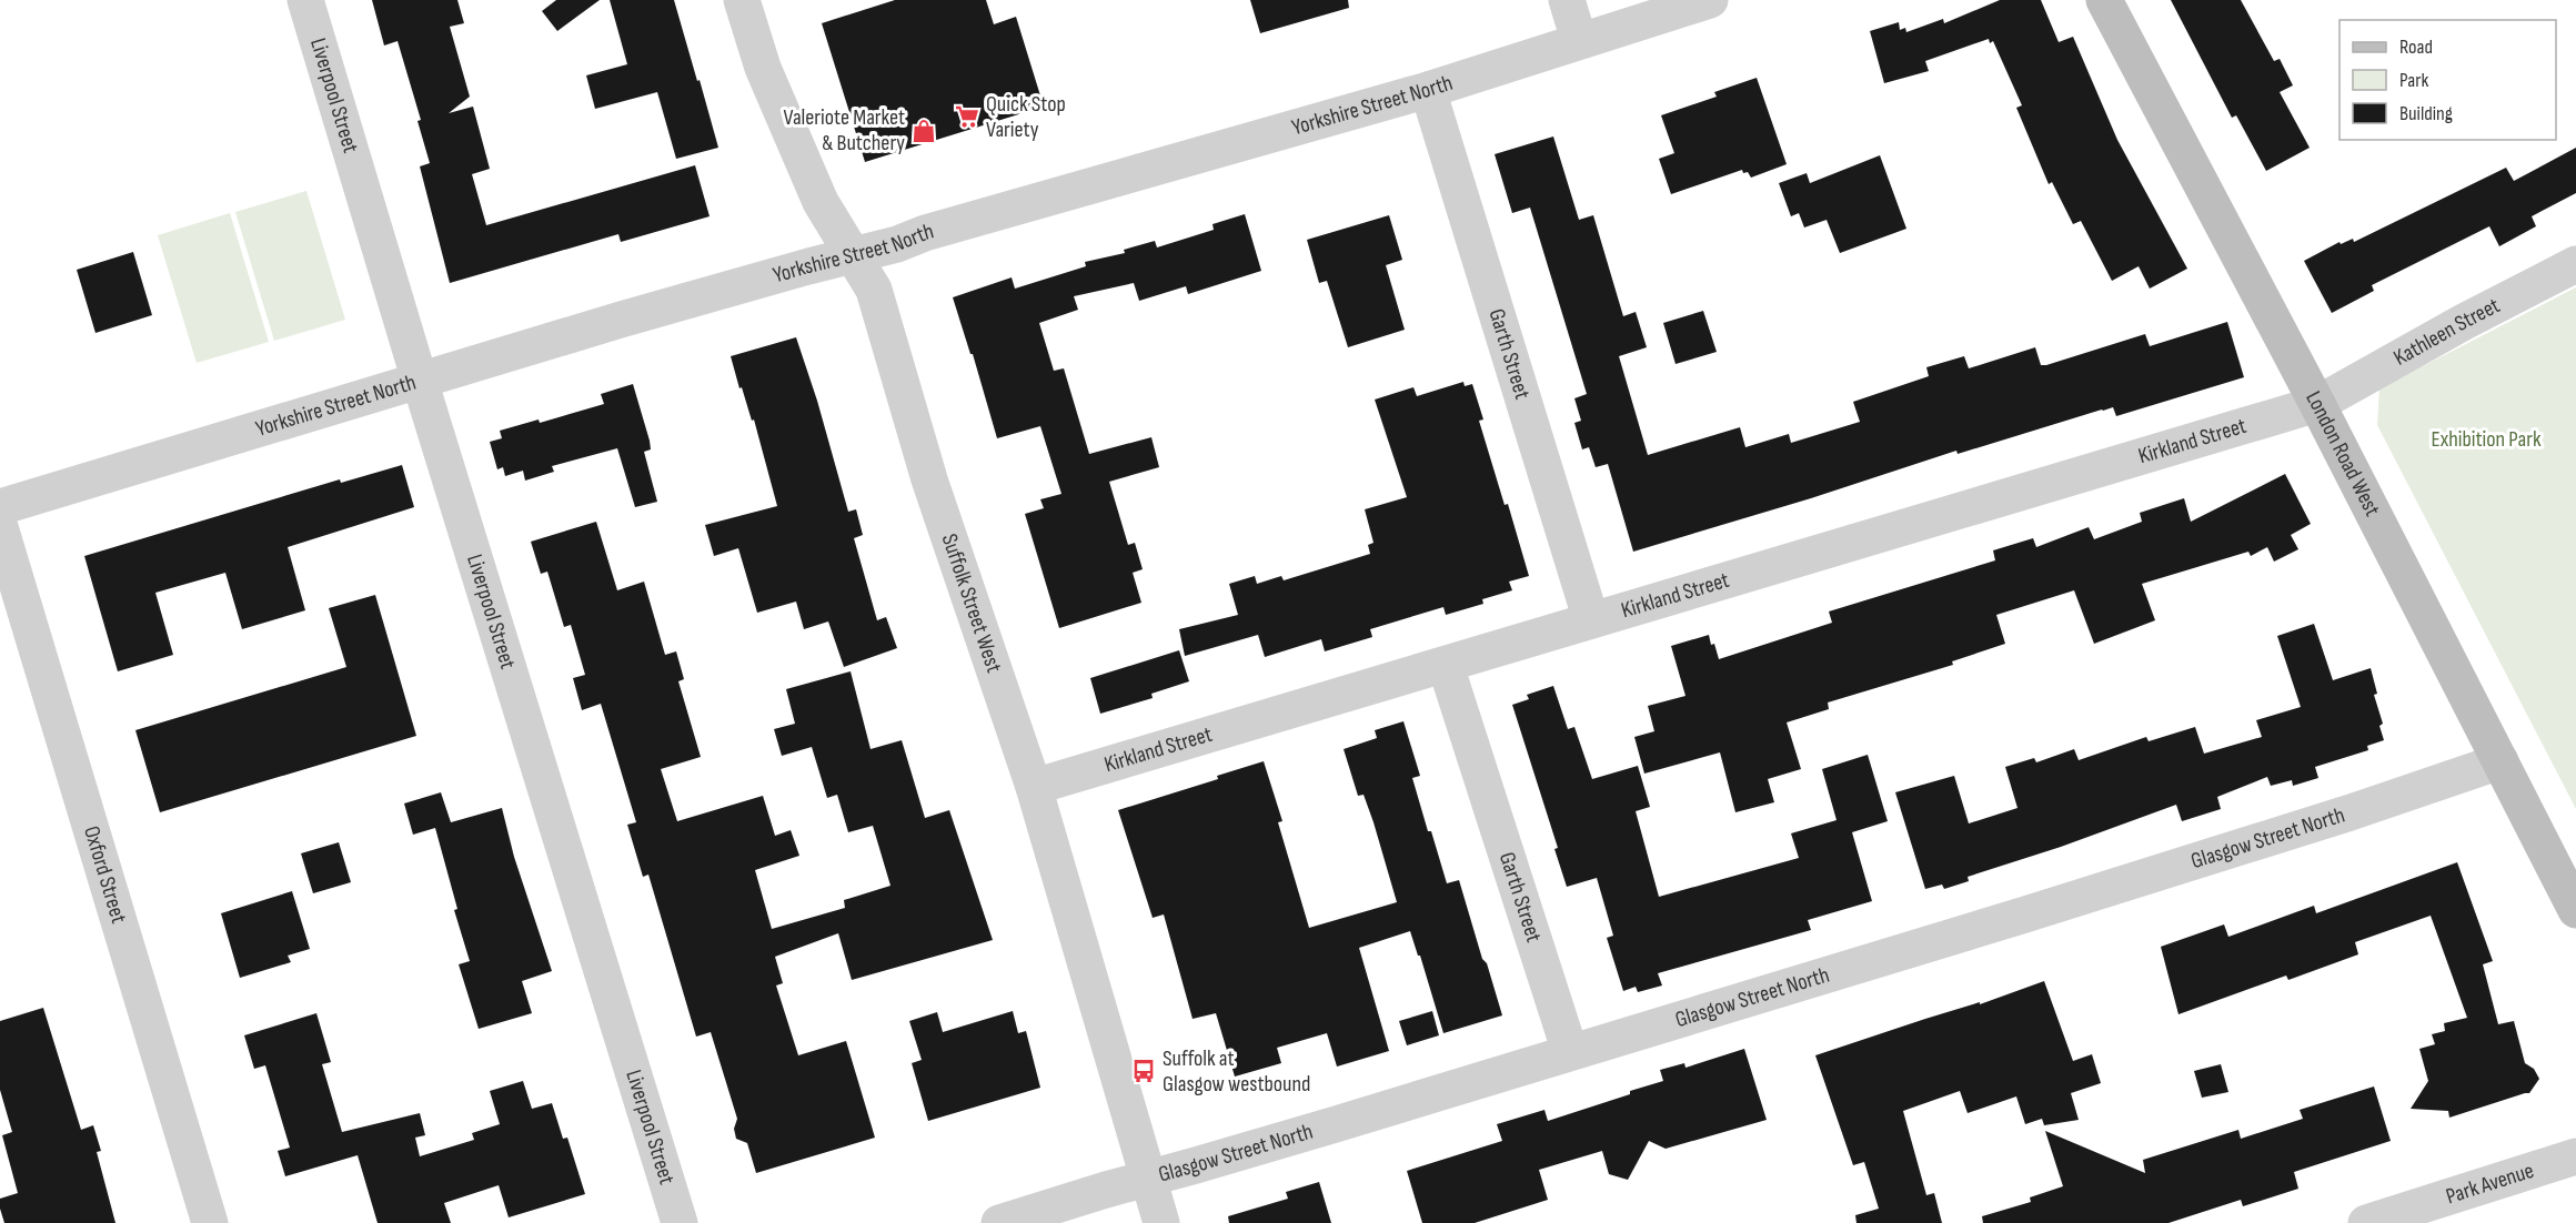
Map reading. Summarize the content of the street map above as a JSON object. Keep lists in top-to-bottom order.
{
  "streets": {
    "street": [
      "Liverpool Street",
      "Yorkshire Street North",
      "Kathleen Street",
      "Garth Street",
      "Kirkland Street",
      "London Road West",
      "Suffolk Street West",
      "Glasgow Street North",
      "Oxford Street",
      "Park Avenue"
    ]
  },
  "crossings": [
    ["Liverpool Street", "Yorkshire Street North"],
    ["Yorkshire Street North", "Garth Street"],
    ["Yorkshire Street North", "Suffolk Street West"],
    ["Kathleen Street", "Kirkland Street"],
    ["Kathleen Street", "London Road West"],
    ["Garth Street", "Kirkland Street"],
    ["Garth Street", "Glasgow Street North"],
    ["Kirkland Street", "London Road West"],
    ["Kirkland Street", "Suffolk Street West"],
    ["London Road West", "Glasgow Street North"],
    ["Suffolk Street West", "Glasgow Street North"]
  ],
  "parks": ["Exhibition Park"],
  "places": {
    "supermarket": ["Quick Stop Variety"],
    "shop": ["Valeriote Market & Butchery"],
    "bus stop": ["Suffolk at Glasgow westbound"]
  },
  "legend": ["Road", "Park", "Building"]
}
